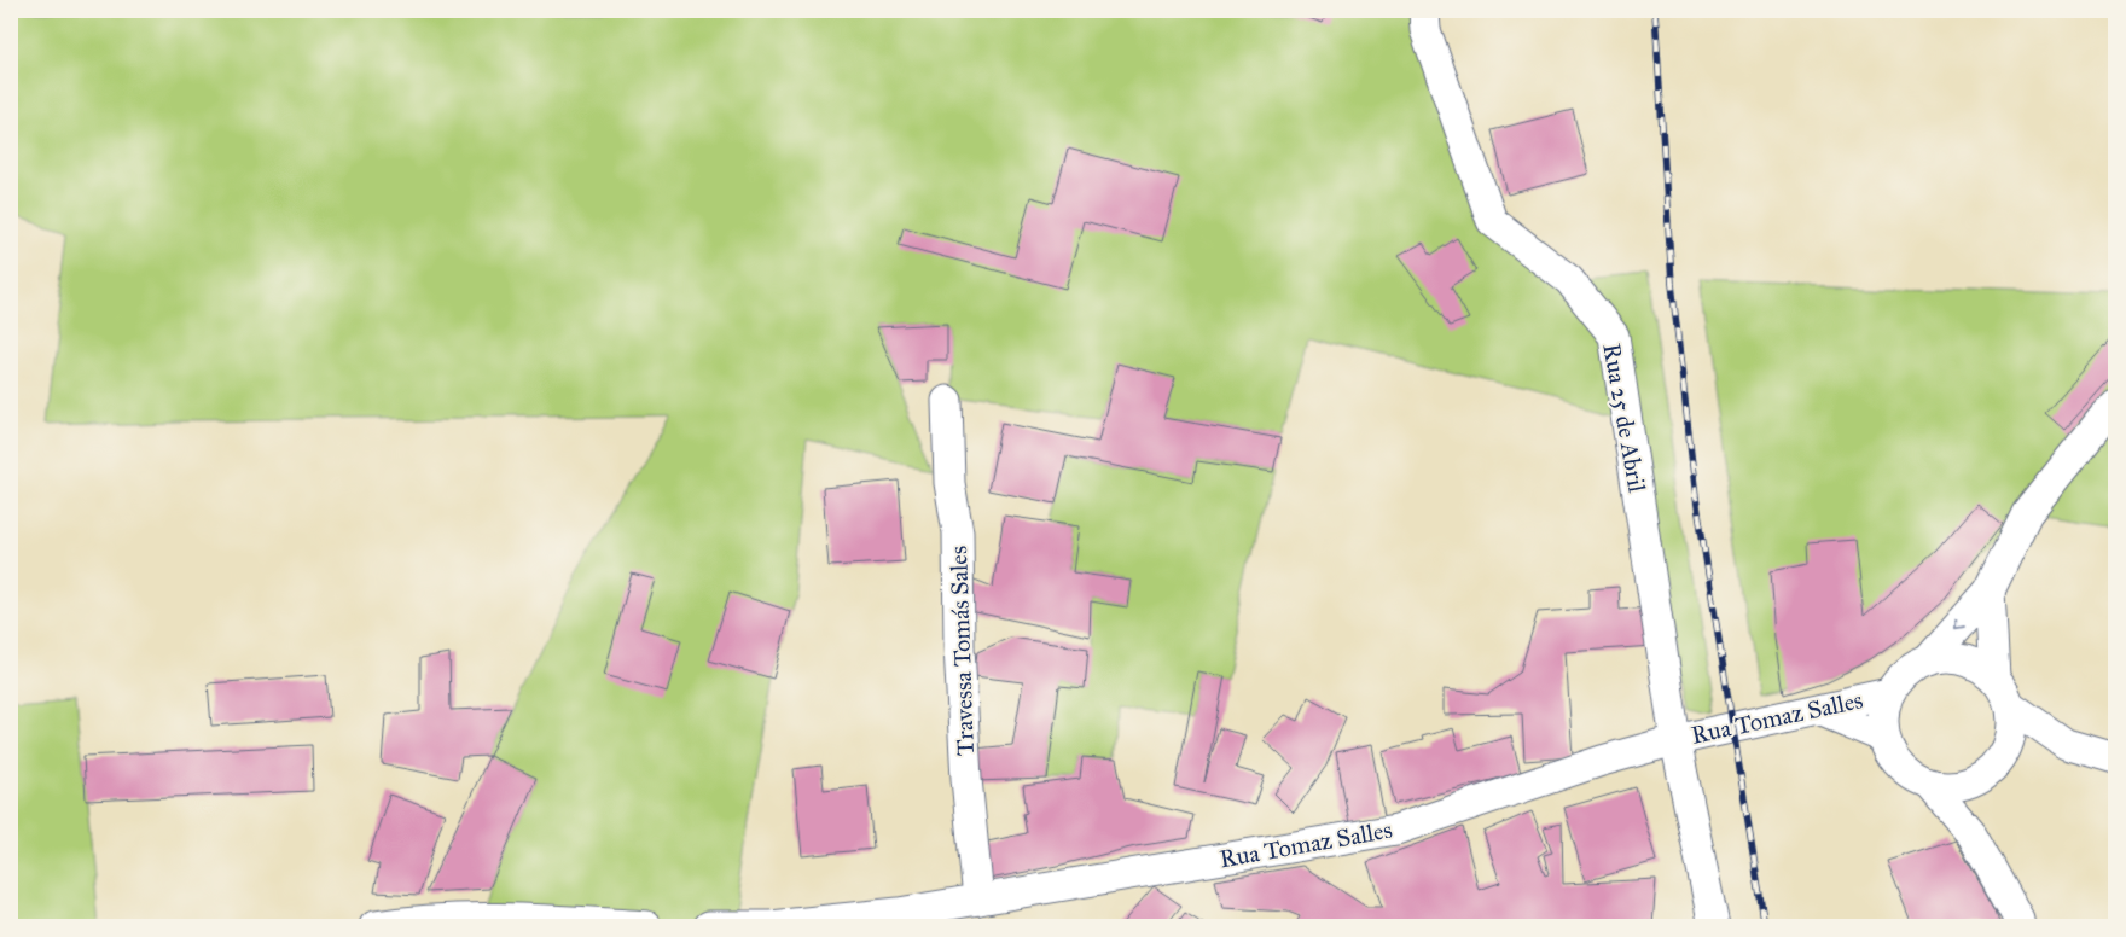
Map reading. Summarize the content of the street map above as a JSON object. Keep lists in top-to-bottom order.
{
  "streets": {
    "street": ["Rua 25 de Abril", "Travessa Tomás Sales", "Rua Tomaz Salles"]
  },
  "crossings": [
    ["Rua 25 de Abril", "Rua Tomaz Salles"],
    ["Travessa Tomás Sales", "Rua Tomaz Salles"]
  ]
}
